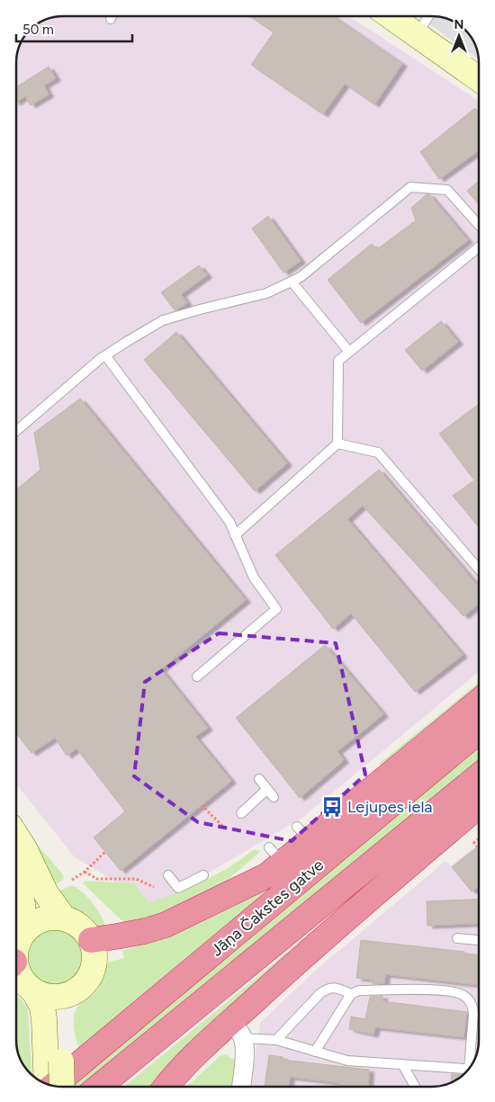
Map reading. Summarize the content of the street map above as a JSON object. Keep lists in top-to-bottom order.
{
  "streets": {
    "highway": ["Jāņa Čakstes gatve"]
  },
  "places": {
    "bus stop": ["Lejupes iela"]
  },
  "scale_bar": "50 m",
  "north": "top"
}
